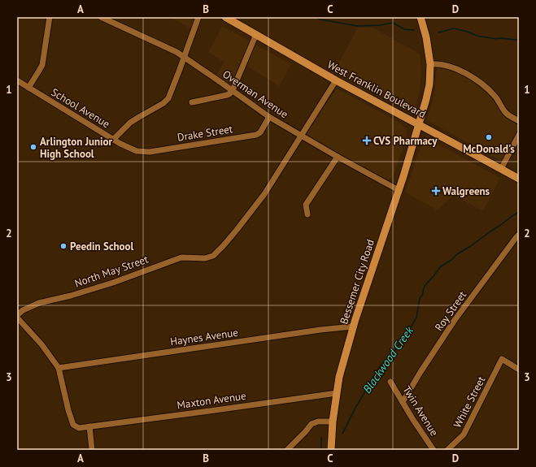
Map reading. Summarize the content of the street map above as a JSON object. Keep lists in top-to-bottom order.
{
  "streets": {
    "main road": ["West Franklin Boulevard", "Bessemer City Road"],
    "street": [
      "Overman Avenue",
      "School Avenue",
      "Drake Street",
      "North May Street",
      "Roy Street",
      "Haynes Avenue",
      "Maxton Avenue",
      "White Street",
      "Twin Avenue"
    ]
  },
  "crossings": [
    ["West Franklin Boulevard", "Bessemer City Road"],
    ["Overman Avenue", "Drake Street"],
    ["Overman Avenue", "North May Street"],
    ["Overman Avenue", "Bessemer City Road"],
    ["School Avenue", "Drake Street"],
    ["Bessemer City Road", "Haynes Avenue"],
    ["Bessemer City Road", "Maxton Avenue"],
    ["Roy Street", "Twin Avenue"],
    ["Haynes Avenue", "Maxton Avenue"]
  ],
  "water": ["Blackwood Creek"],
  "places": {
    "other": ["McDonald's", "Arlington Junior High School", "Peedin School"],
    "health": ["CVS Pharmacy", "Walgreens"]
  },
  "grid": {
    "columns": [
      "A",
      "B",
      "C",
      "D"
    ],
    "rows": ["1", "2", "3"]
  }
}
